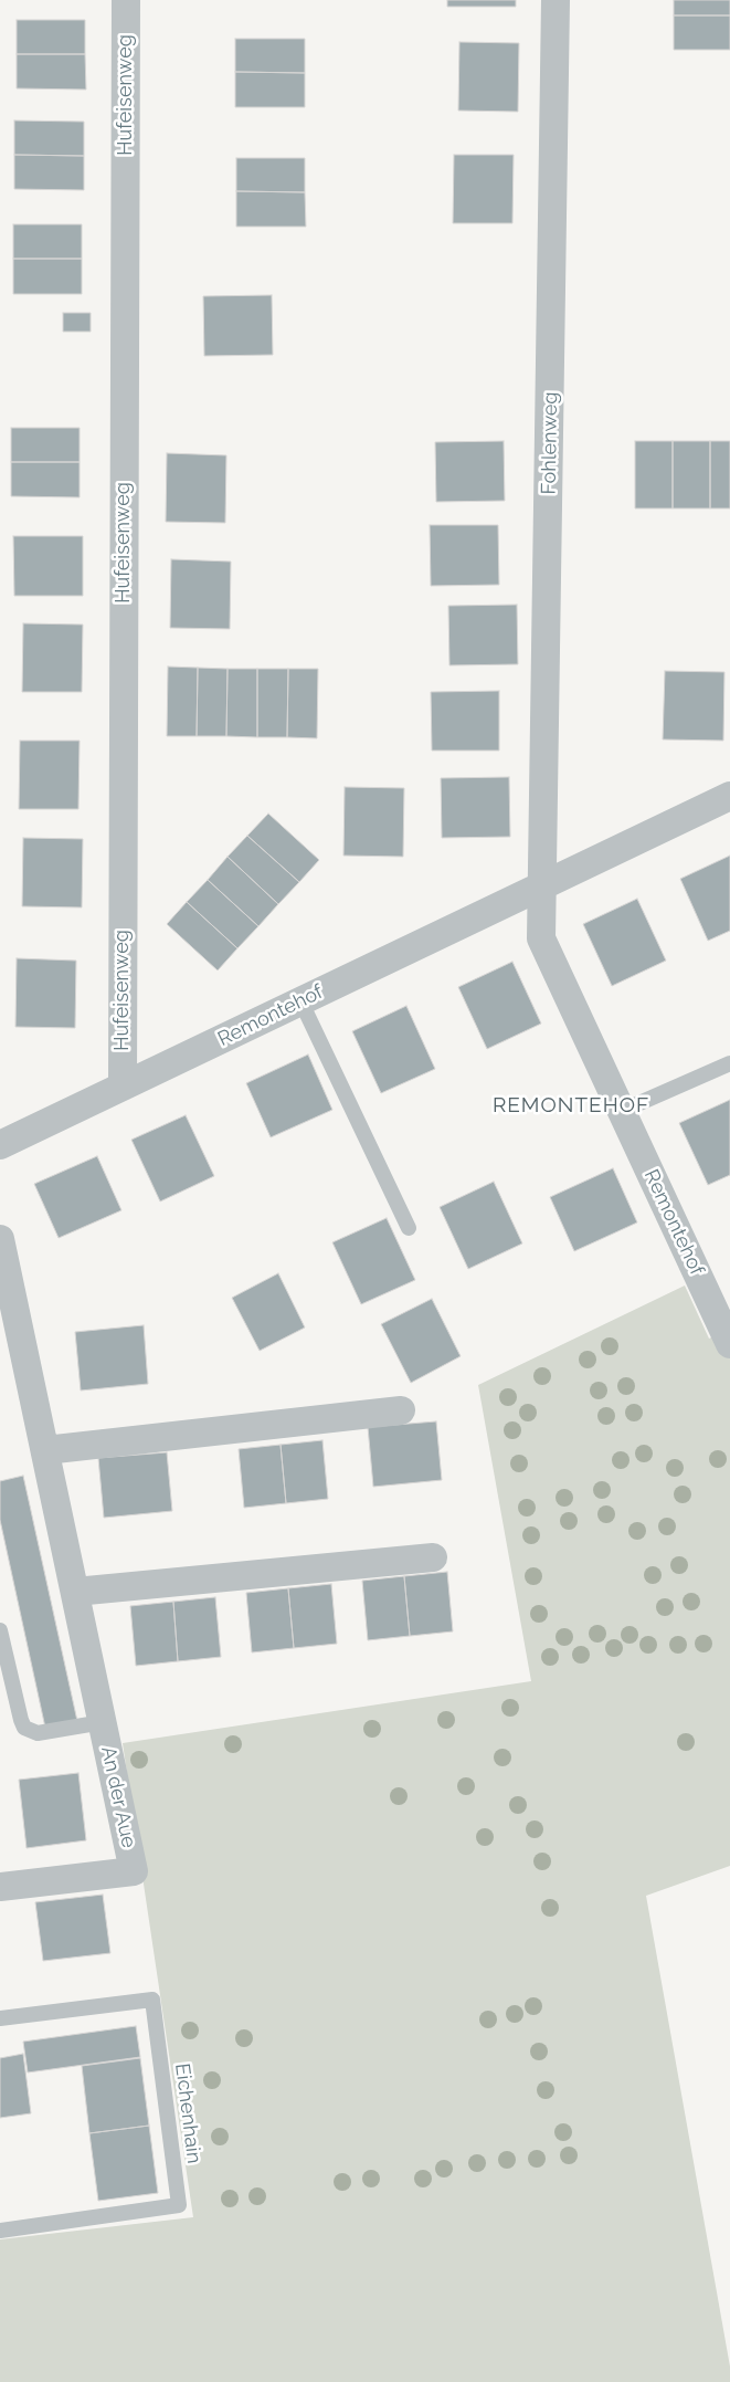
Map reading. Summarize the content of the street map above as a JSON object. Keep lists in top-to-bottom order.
{
  "streets": {
    "street": [
      "Hufeisenweg",
      "Fohlenweg",
      "Remontehof",
      "An der Aue"
    ],
    "lane": ["Eichenhain"]
  },
  "crossings": [
    ["Hufeisenweg", "Remontehof"],
    ["Fohlenweg", "Remontehof"]
  ],
  "districts": ["REMONTEHOF"]
}
